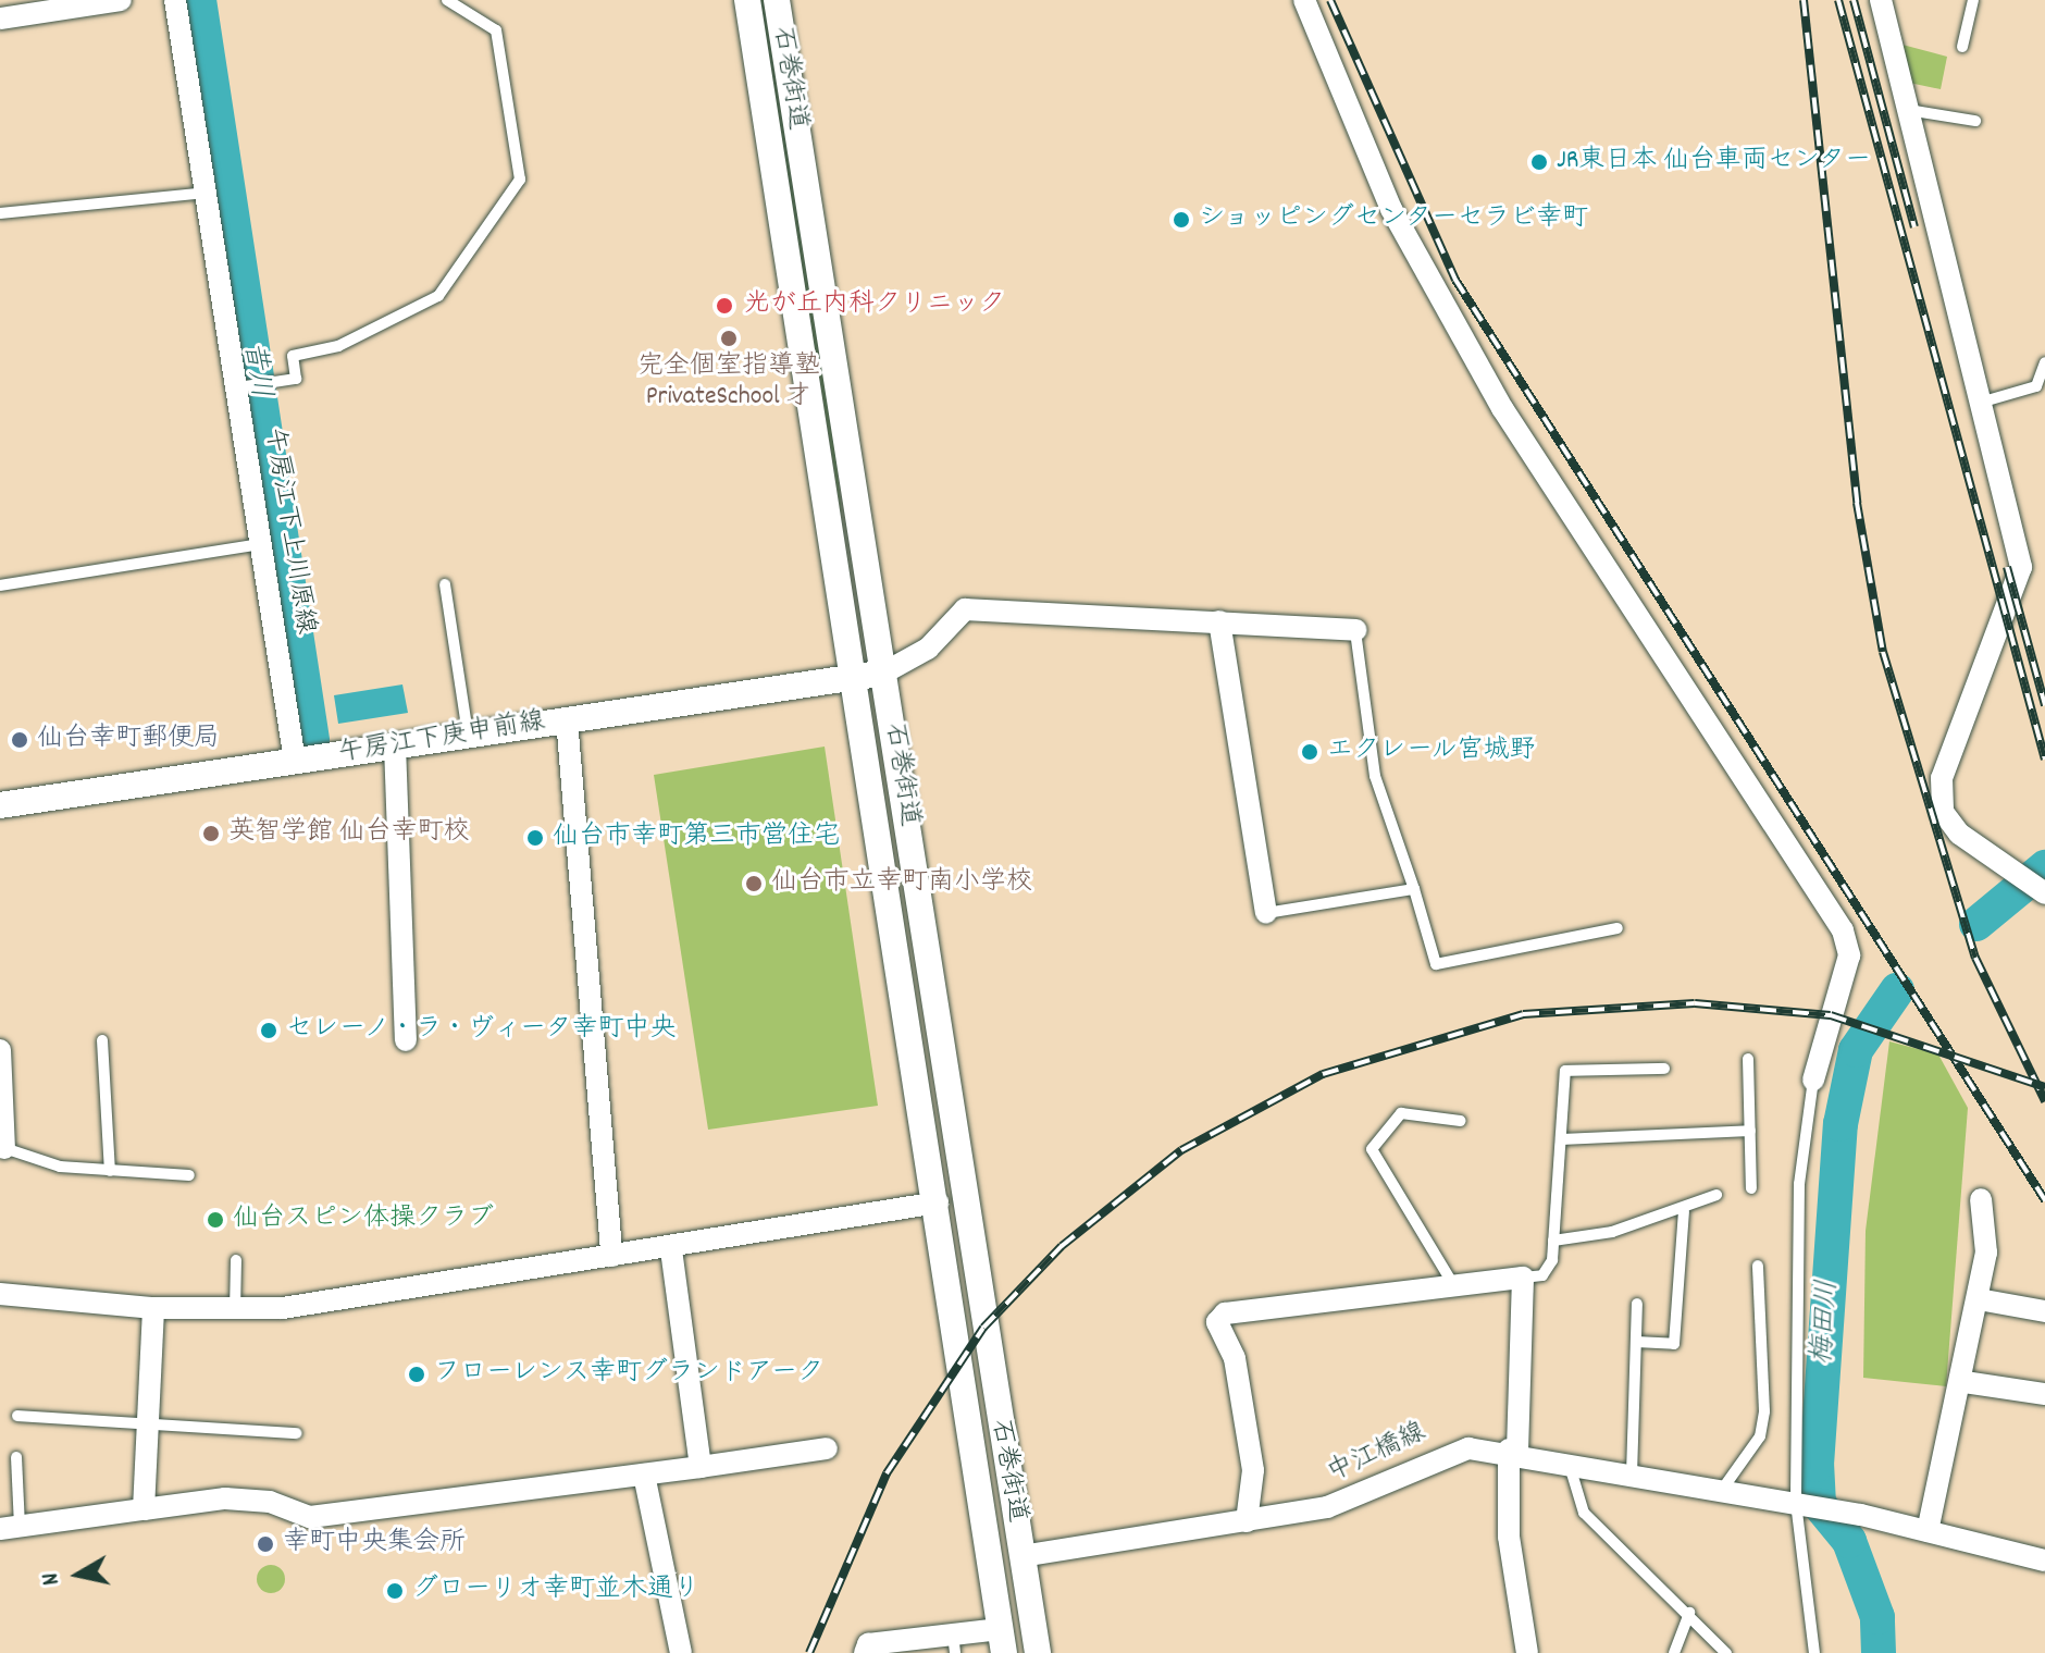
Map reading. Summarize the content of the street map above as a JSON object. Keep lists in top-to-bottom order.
{
  "streets": {
    "street": [
      "石巻街道",
      "午房江下上川原線",
      "午房江下庚申前線",
      "中江橋線"
    ]
  },
  "crossings": [
    ["石巻街道", "午房江下庚申前線"],
    ["石巻街道", "中江橋線"],
    ["午房江下上川原線", "午房江下庚申前線"]
  ],
  "water": ["昔川", "梅田川"],
  "places": [
    "JR東日本 仙台車両センター",
    "ショッピングセンターセラビ幸町",
    "光が丘内科クリニック",
    "完全個室指導塾 PrivateSchool 才",
    "仙台幸町郵便局",
    "エクレール宮城野",
    "英智学館 仙台幸町校",
    "仙台市幸町第三市営住宅",
    "仙台市立幸町南小学校",
    "セレーノ・ラ・ヴィータ幸町中央",
    "仙台スピン体操クラブ",
    "フローレンス幸町グランドアーク",
    "幸町中央集会所",
    "グローリオ幸町並木通り"
  ],
  "north": "left"
}
